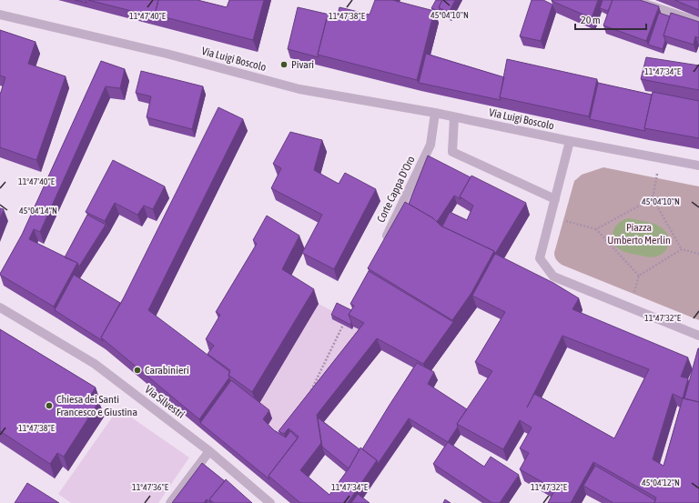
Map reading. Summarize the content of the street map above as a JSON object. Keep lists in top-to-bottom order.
{
  "streets": {
    "street": ["Via Luigi Boscolo", "Corte Cappa D'Oro", "Via Silvestri"]
  },
  "crossings": [
    ["Via Luigi Boscolo", "Corte Cappa D'Oro"]
  ],
  "parks": ["Piazza Umberto Merlin"],
  "places": ["Pivari", "Carabinieri", "Chiesa dei Santi Francesco e Giustina"],
  "scale_bar": "20 m",
  "coordinates": [
    "45°04'10\"N",
    "11°47'40\"E",
    "11°47'38\"E",
    "11°47'34\"E",
    "45°04'14\"N",
    "11°47'32\"E",
    "45°04'12\"N",
    "11°47'36\"E"
  ]
}
